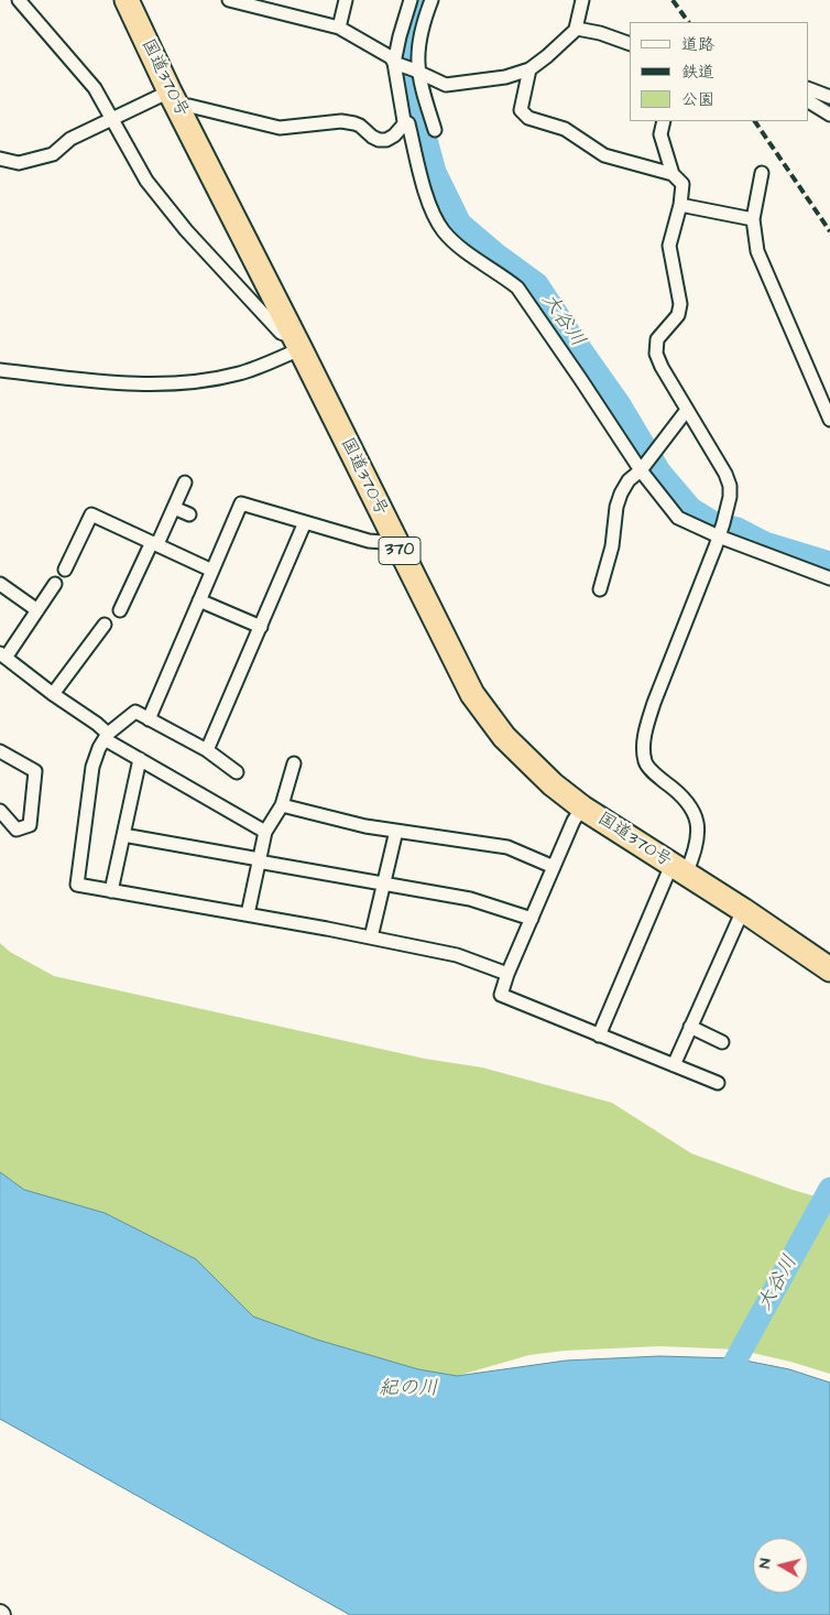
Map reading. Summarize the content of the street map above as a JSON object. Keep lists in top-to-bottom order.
{
  "streets": {
    "highway": ["国道370号", "370"]
  },
  "water": ["大谷川", "紀の川"],
  "legend": ["道路", "鉄道", "公園"],
  "north": "left"
}
